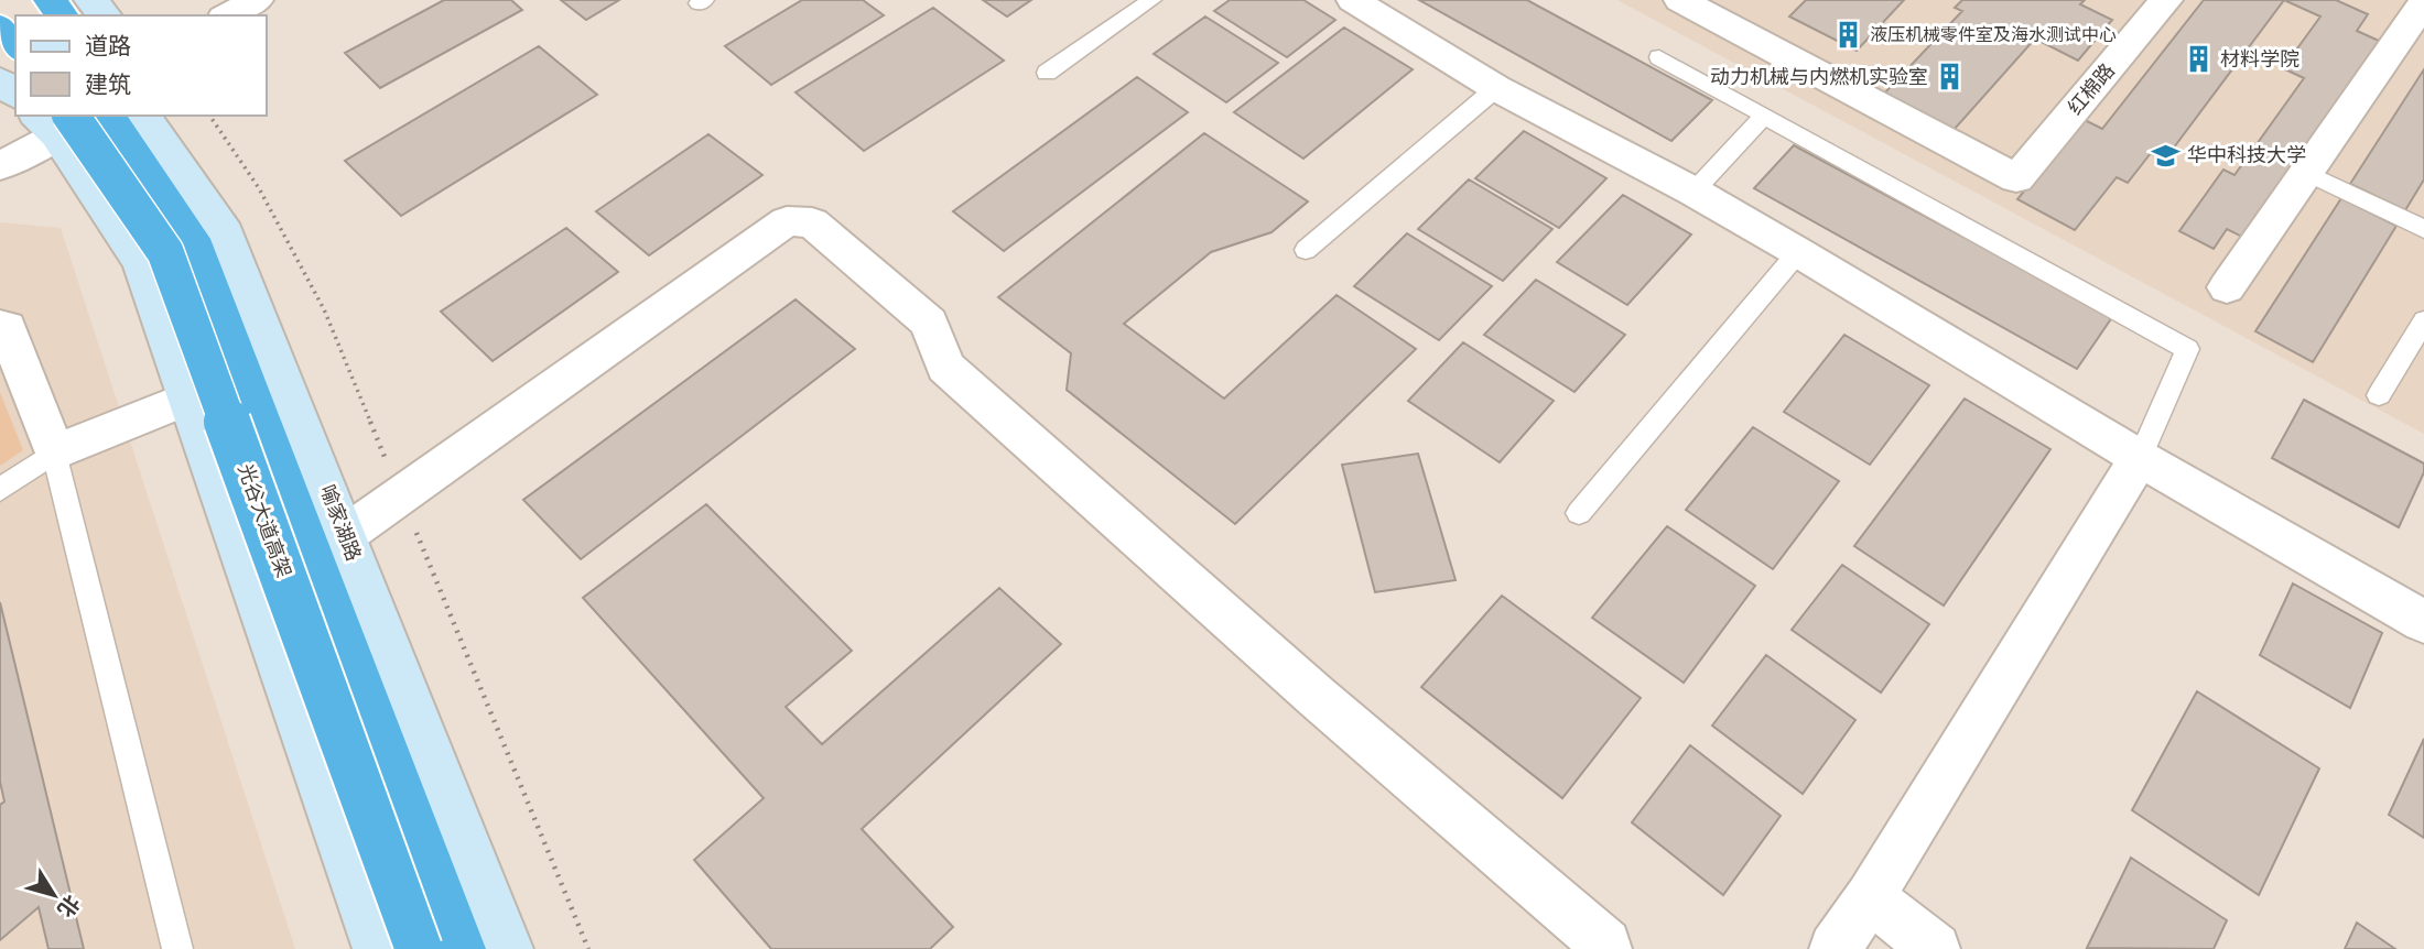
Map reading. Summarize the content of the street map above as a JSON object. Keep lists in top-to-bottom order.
{
  "streets": {
    "highway": ["光谷大道高架"],
    "main road": ["喻家湖路"],
    "street": ["红棉路"]
  },
  "places": {
    "building": ["液压机械零件室及海水测试中心", "材料学院", "动力机械与内燃机实验室"],
    "school or university": ["华中科技大学"]
  },
  "legend": ["道路", "建筑"],
  "north": "bottom right"
}
